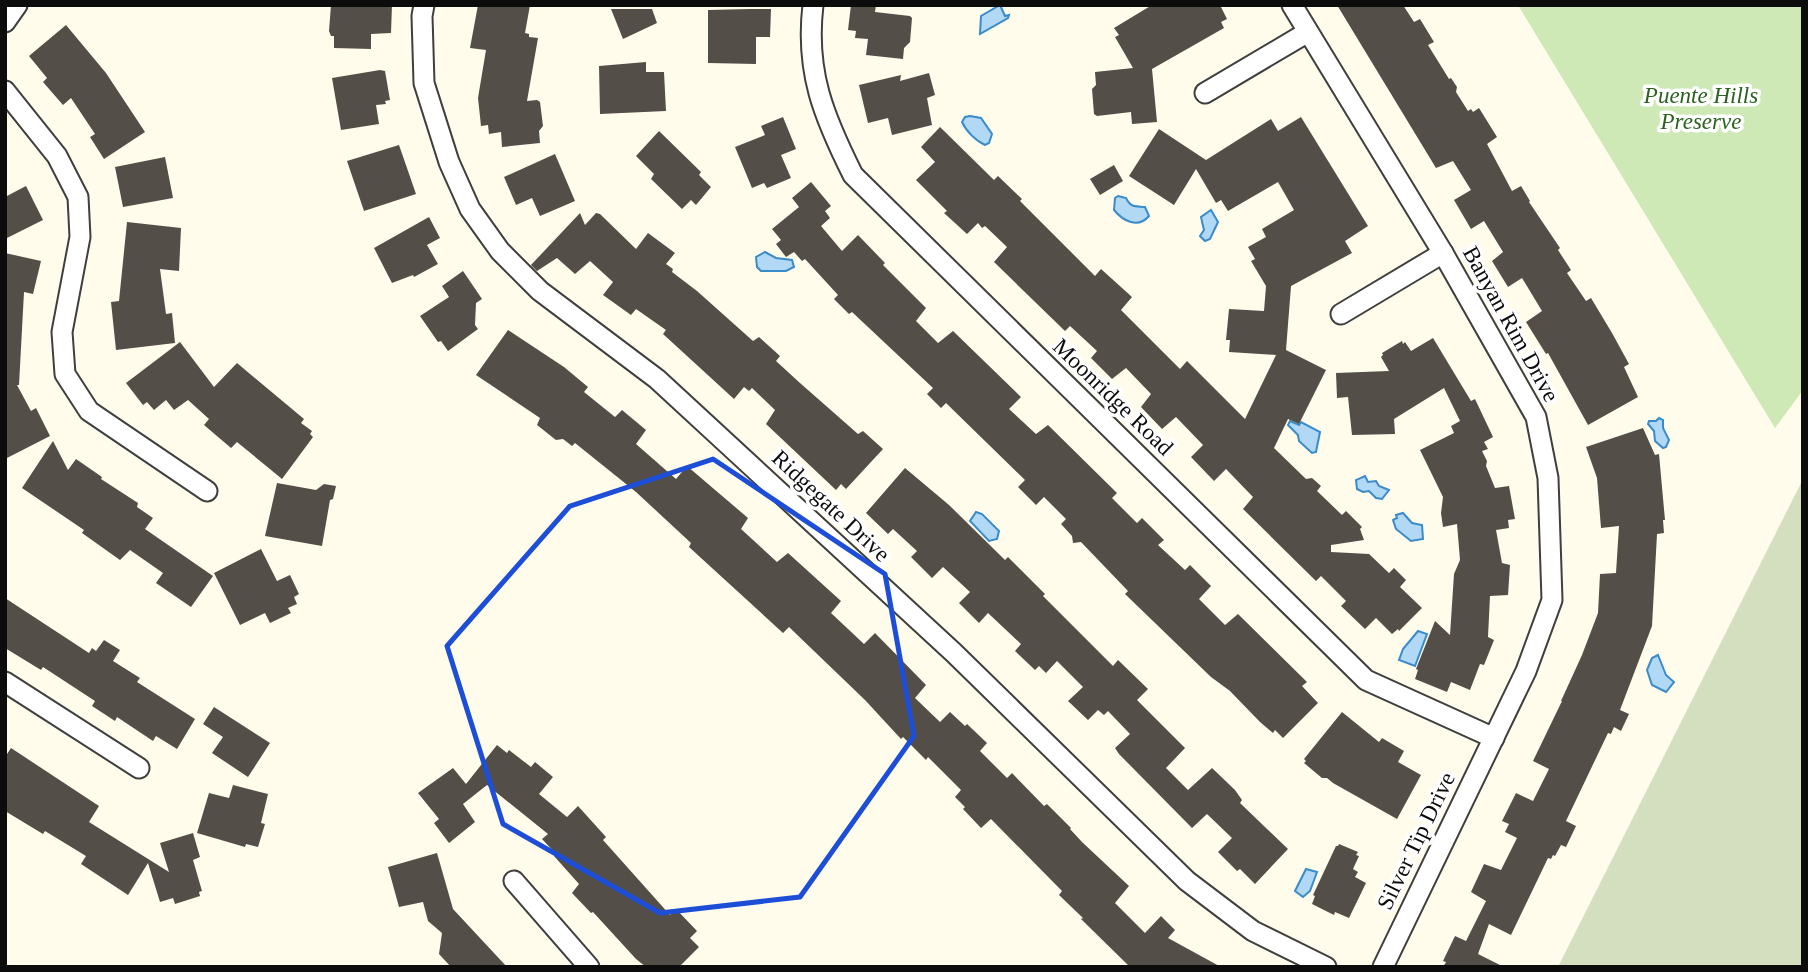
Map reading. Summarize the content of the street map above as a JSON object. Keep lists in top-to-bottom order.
{
  "streets": {
    "street": [
      "Banyan Rim Drive",
      "Moonridge Road",
      "Ridgegate Drive",
      "Silver Tip Drive"
    ]
  },
  "crossings": [
    ["Banyan Rim Drive", "Moonridge Road"],
    ["Banyan Rim Drive", "Silver Tip Drive"],
    ["Moonridge Road", "Silver Tip Drive"]
  ],
  "parks": ["Puente Hills Preserve"]
}
